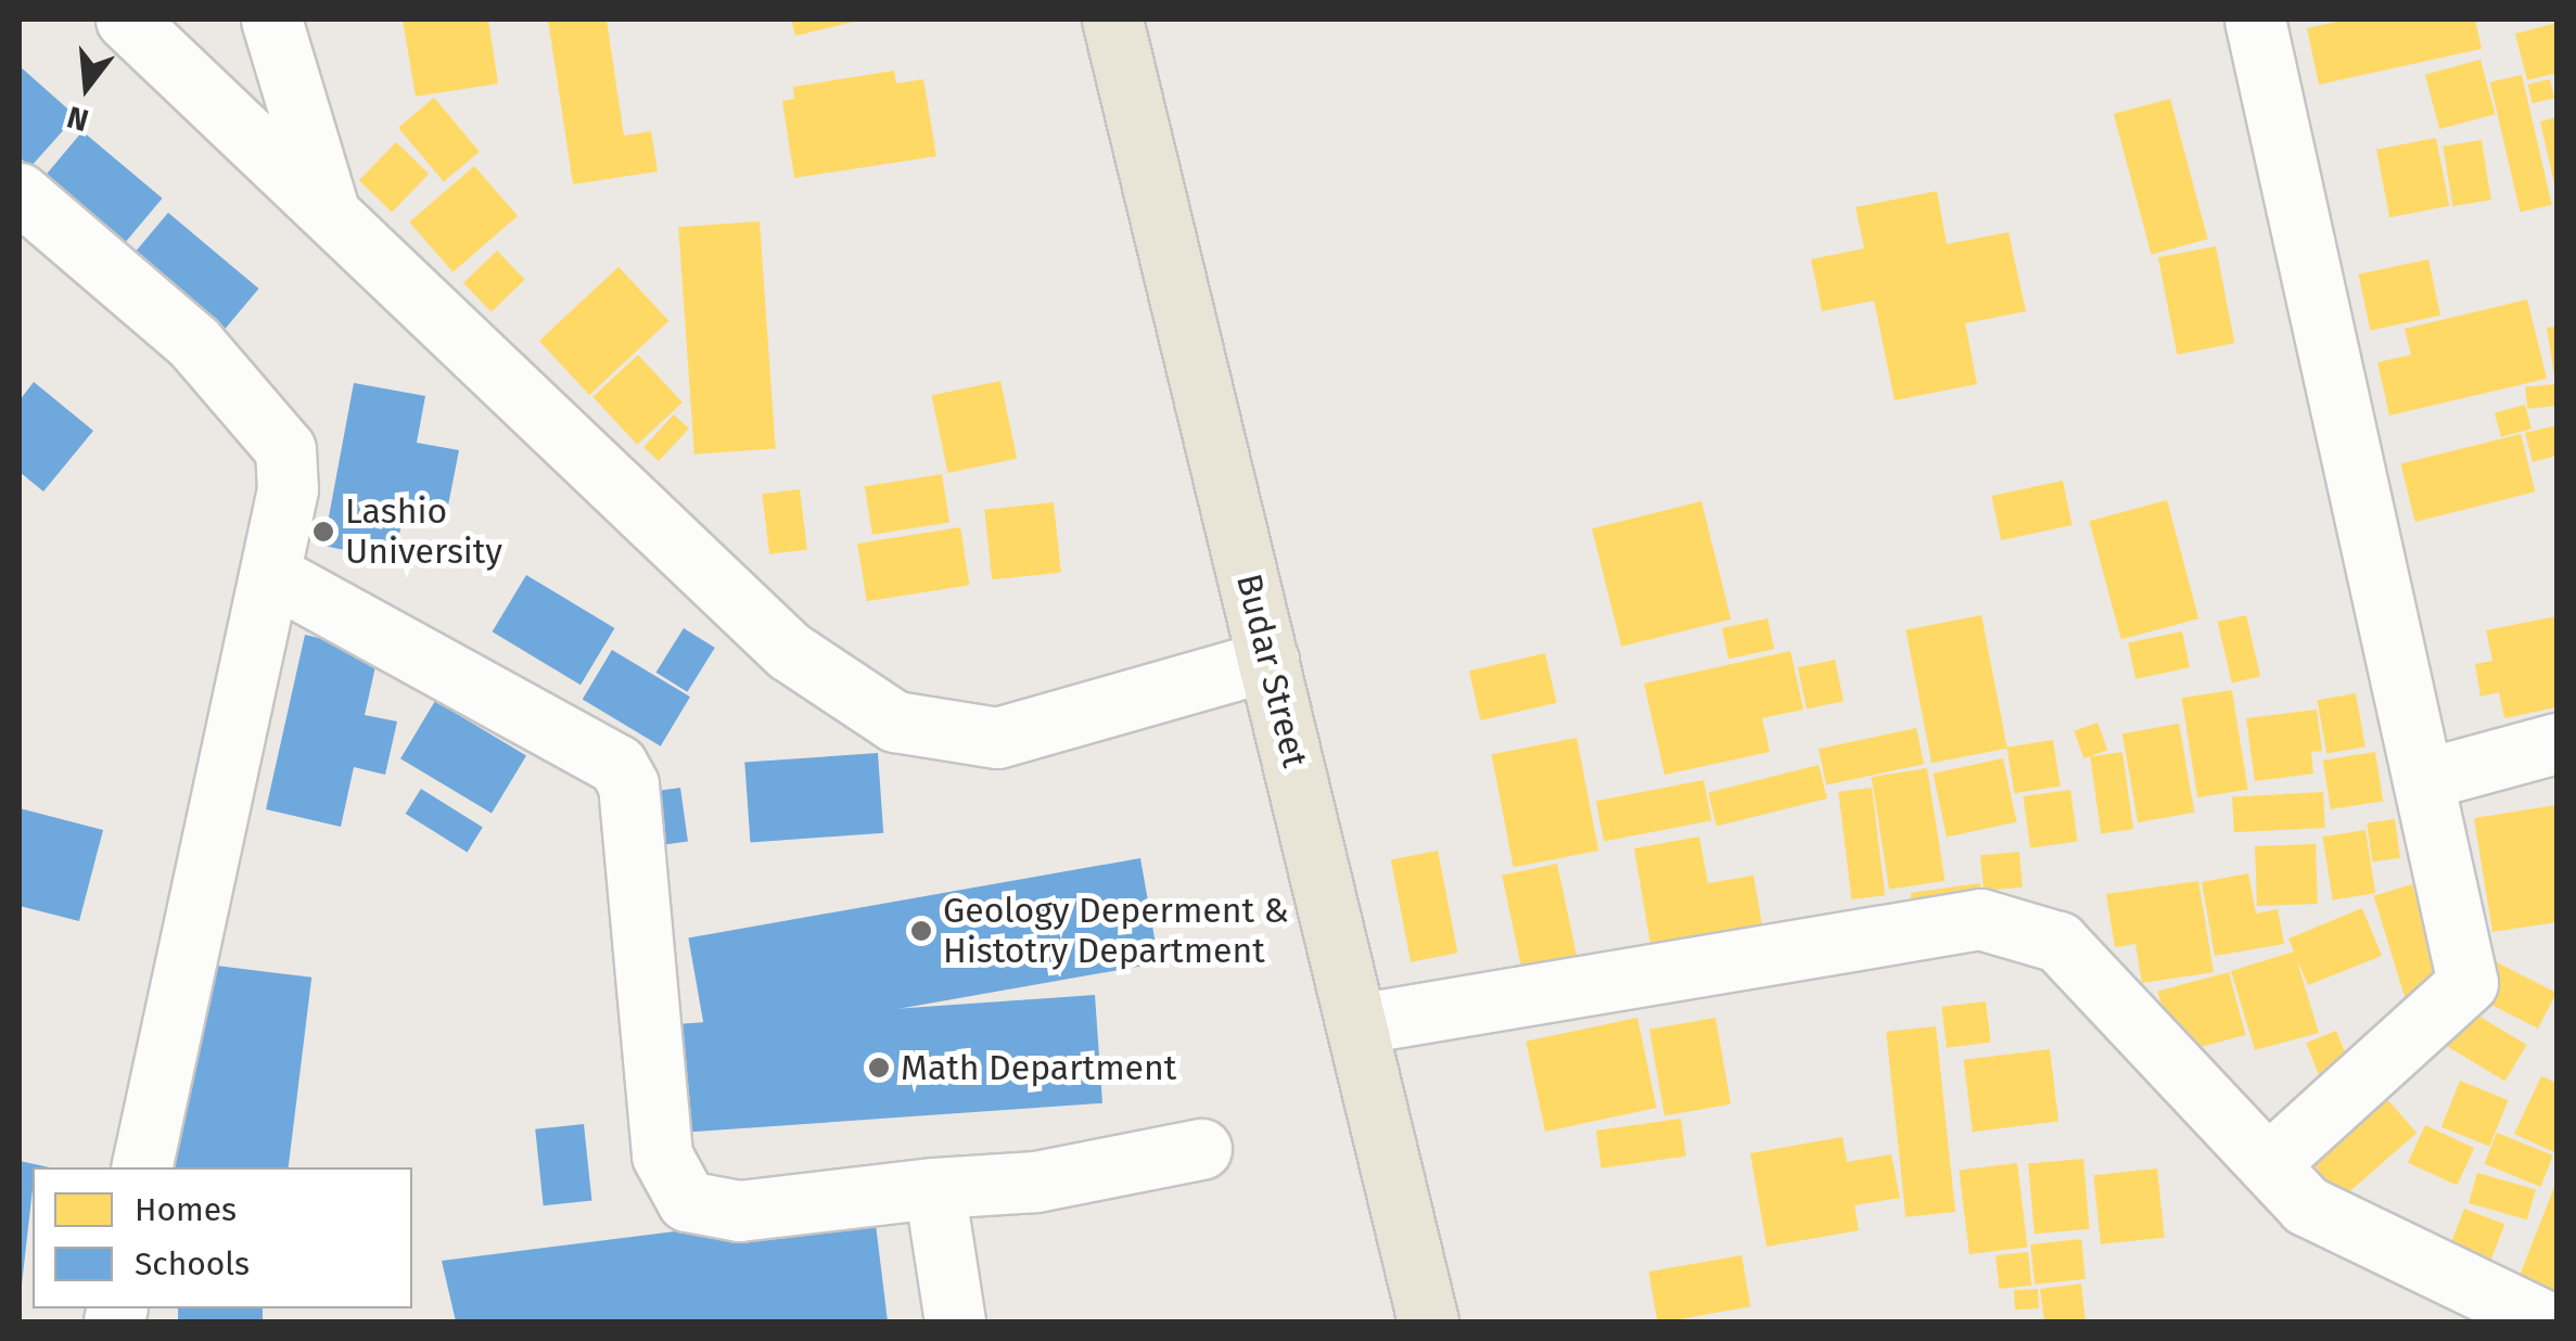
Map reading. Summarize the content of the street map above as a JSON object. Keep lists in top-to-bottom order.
{
  "streets": {
    "main road": ["Budar Street"]
  },
  "places": ["Lashio University", "Geology Deperment & Histotry Department", "Math Department"],
  "legend": ["Homes", "Schools"],
  "north": "bottom"
}
